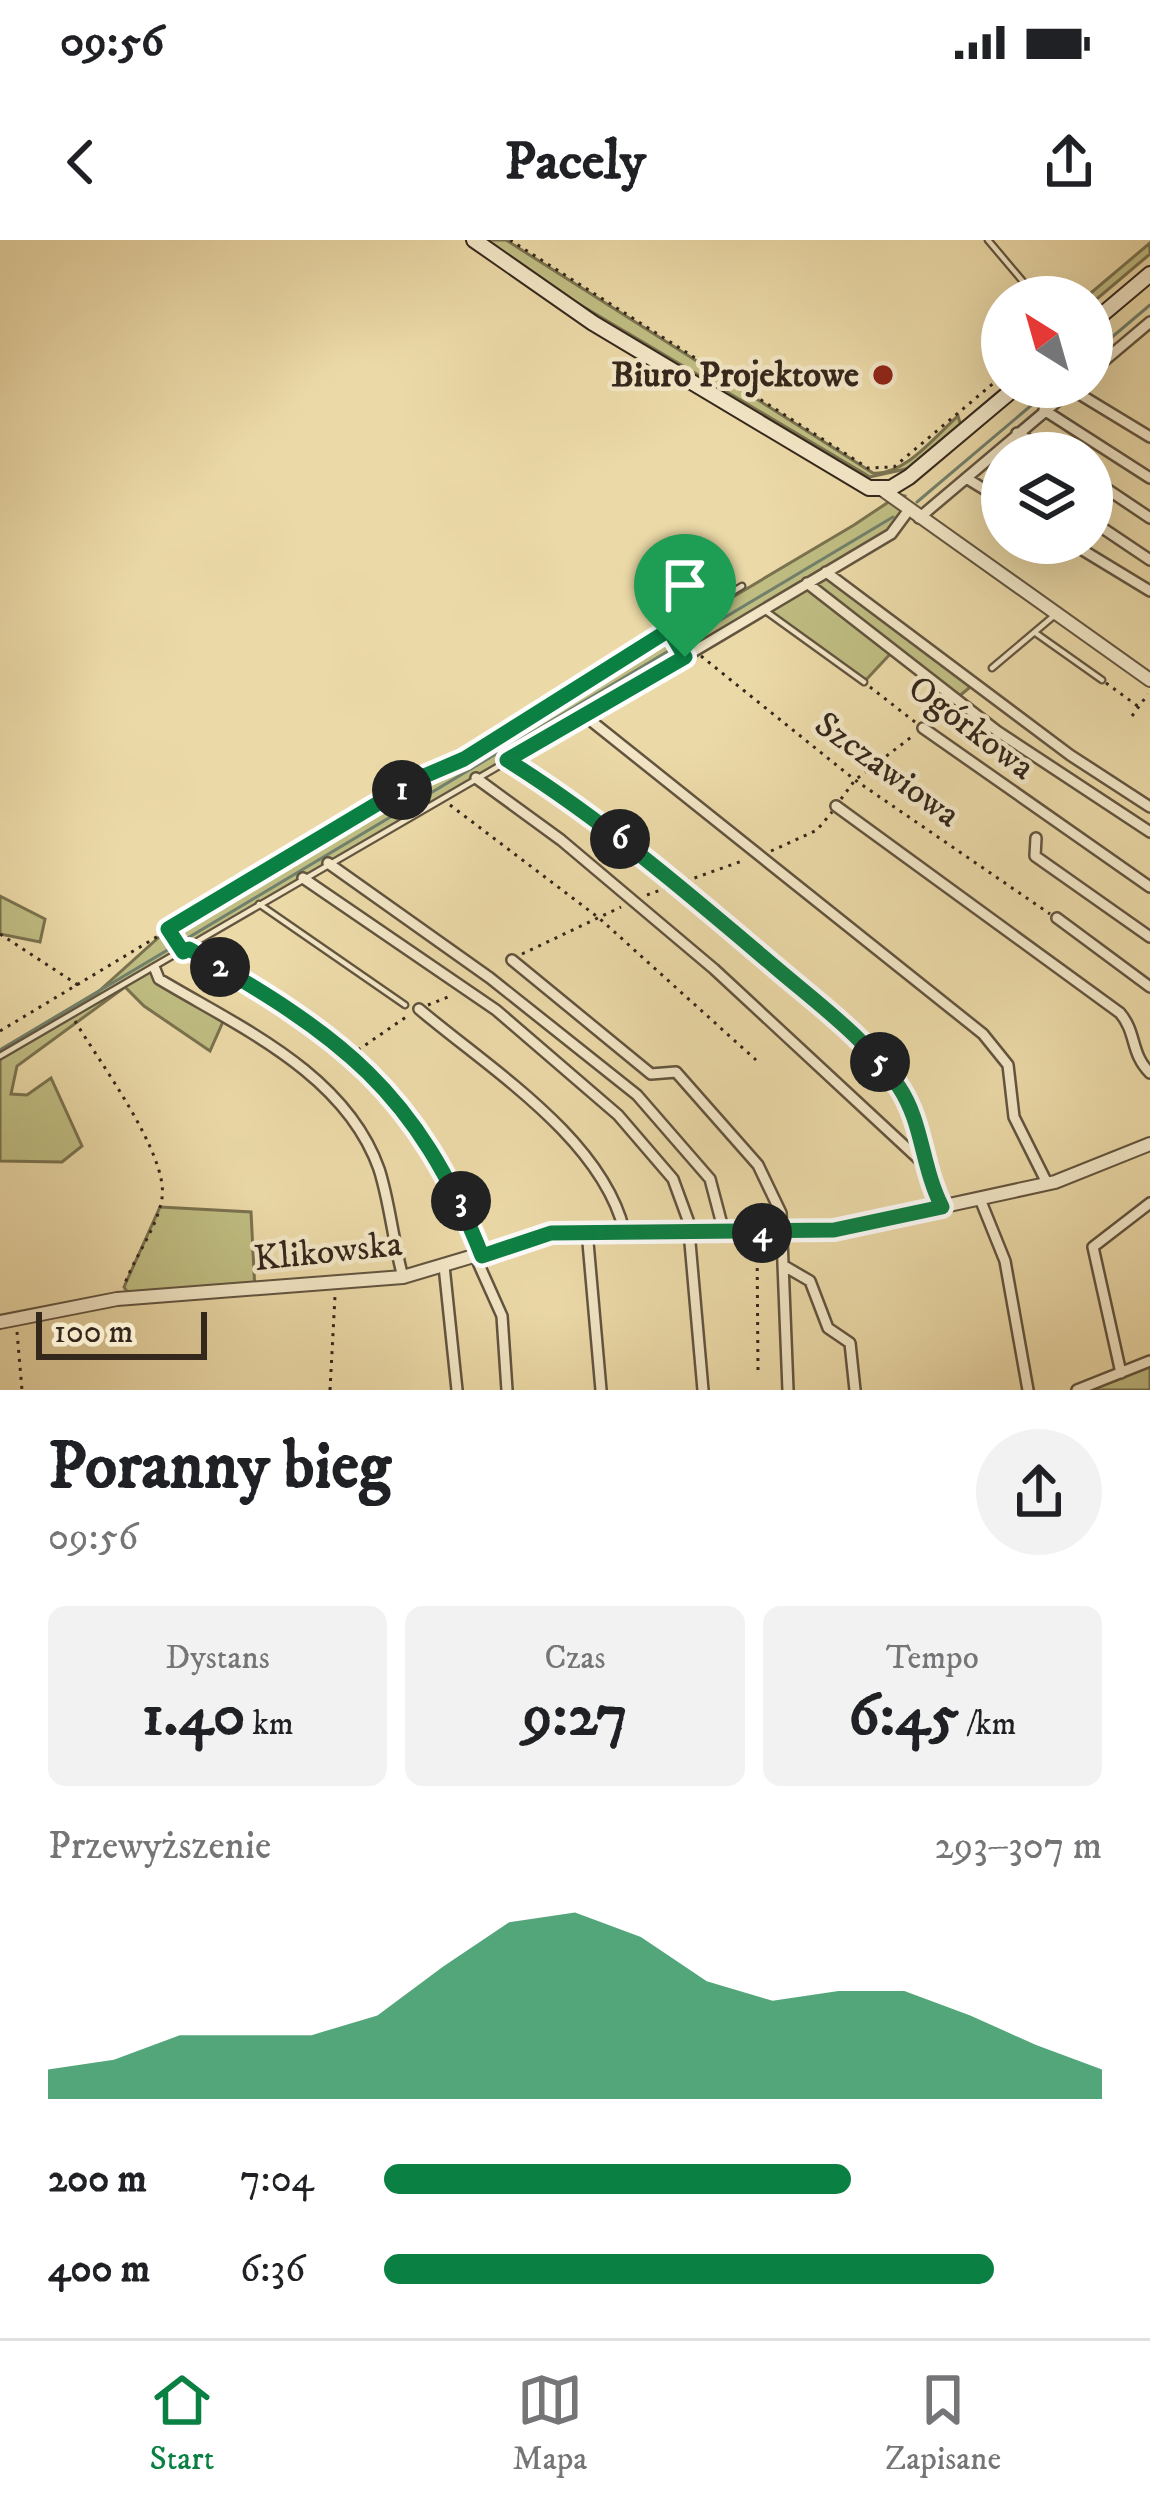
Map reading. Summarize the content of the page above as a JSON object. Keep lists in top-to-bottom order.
{
  "streets": {
    "street": ["Ogórkowa", "Klikowska"],
    "path": ["Szczawiowa"]
  },
  "places": ["Biuro Projektowe"],
  "scale_bar": "100 m",
  "north": "top left",
  "page": {
    "status": "09:56",
    "header": "Pacely",
    "pins": [
      "1",
      "6",
      "2",
      "5",
      "3",
      "4"
    ],
    "scale": "100 m",
    "heading": ["Poranny bieg", "09:56"],
    "stats": [
      ["Dystans", "1.40 km"],
      ["Czas", "9:27"],
      ["Tempo", "6:45 /km"]
    ],
    "chart": ["Przewyższenie", "293–307 m"],
    "list": [
      {
        "name": "200 m",
        "note": "7:04"
      },
      {
        "name": "400 m",
        "note": "6:36"
      }
    ],
    "tabs": ["Start", "Mapa", "Zapisane"]
  }
}
